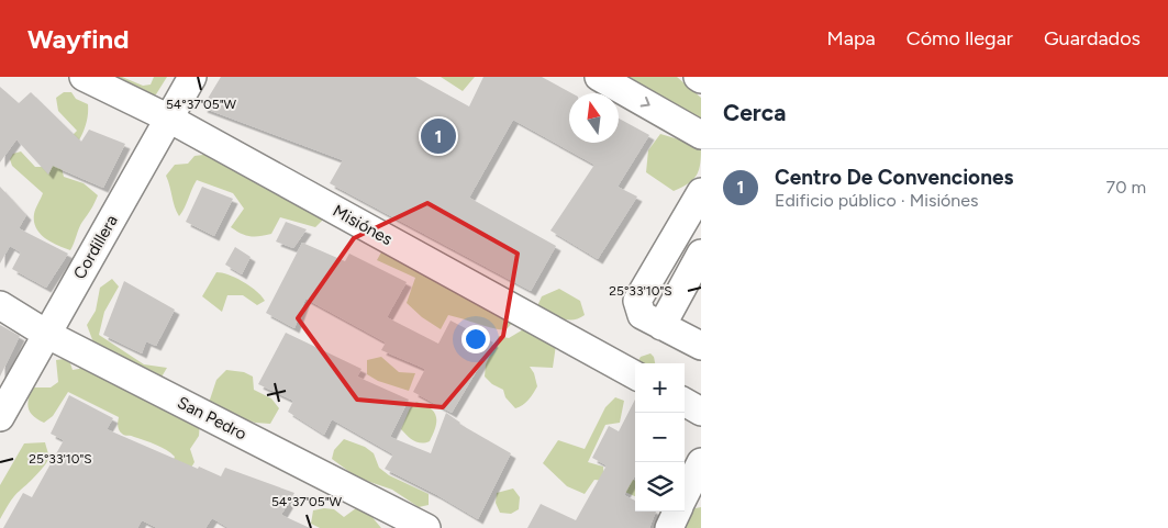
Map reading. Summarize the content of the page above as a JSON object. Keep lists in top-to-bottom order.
{
  "streets": {
    "street": ["Misiónes", "Cordillera", "San Pedro"]
  },
  "crossings": [
    ["Misiónes", "Cordillera"],
    ["Cordillera", "San Pedro"]
  ],
  "north": "top",
  "page": {
    "header": "Wayfind",
    "nav": ["Mapa", "Cómo llegar", "Guardados"],
    "heading": "Cerca",
    "pins": "1",
    "list": [
      {
        "mark": "1",
        "name": "Centro De Convenciones",
        "note": "Edificio público · Misiónes",
        "value": "70 m"
      }
    ],
    "map_buttons": ["+", "−"]
  },
  "coordinates": ["54°37'05\"W", "25°33'10\"S"]
}
